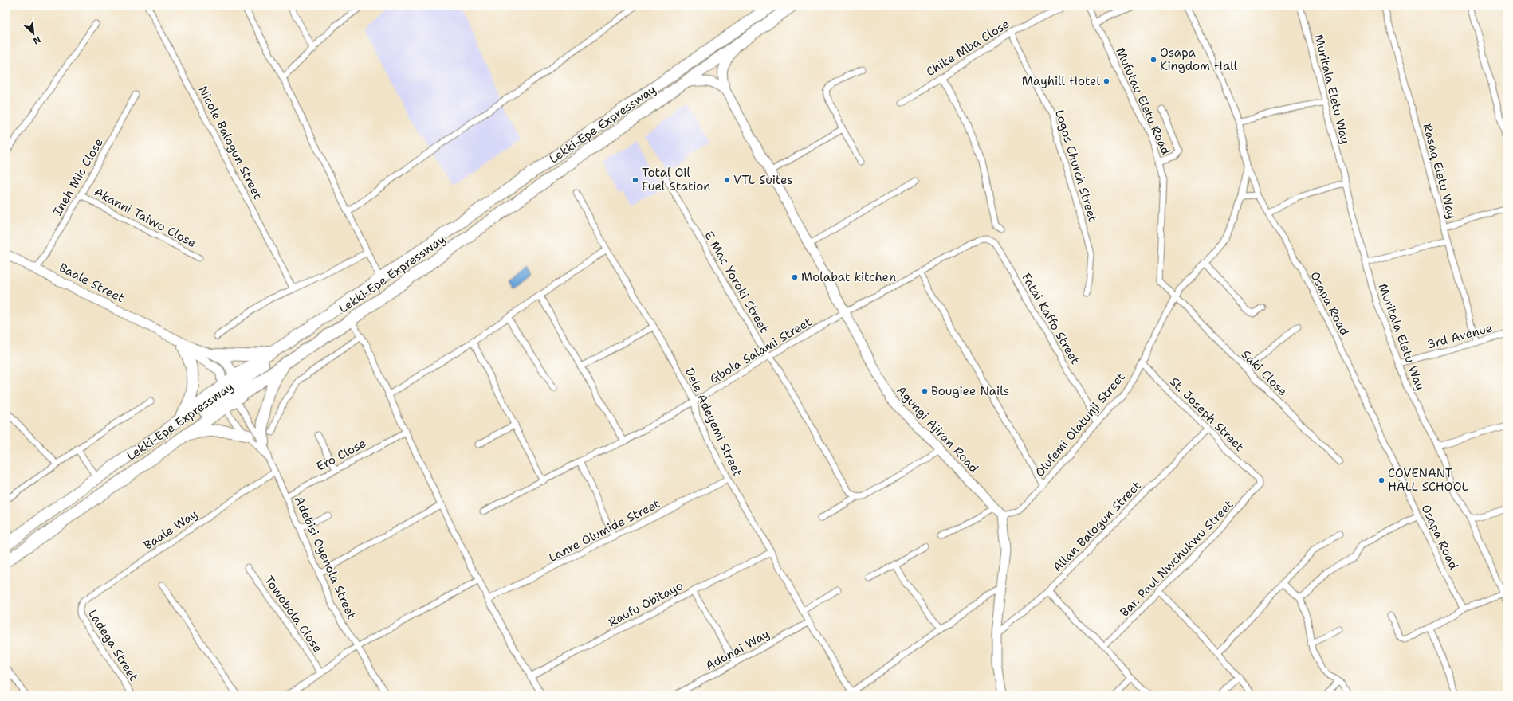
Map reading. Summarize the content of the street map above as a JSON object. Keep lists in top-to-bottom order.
{
  "streets": {
    "highway": ["Lekki-Epe Expressway"],
    "street": [
      "Chike Mba Close",
      "Muritala Eletu Way",
      "Mufutau Eletu Road",
      "Nicole Balogun Street",
      "Logos Church Street",
      "Rasaq Eletu Way",
      "Ineh Mic Close",
      "Akanni Taiwo Close",
      "E Mac Yoroki Street",
      "Baale Street",
      "Osapa Road",
      "Fatai Kaffo Street",
      "3rd Avenue",
      "Gbola Salami Street",
      "Saki Close",
      "St. Joseph Street",
      "Dele Adeyemi Street",
      "Olufemi Olatunji Street",
      "Agungi Ajiran Road",
      "Ero Close",
      "Allan Balogun Street",
      "Baale Way",
      "Lanre Olumide Street",
      "Adebisi Oyenola Street",
      "Bar. Paul Nwchukwu Street",
      "Raufu Obitayo",
      "Towobola Close",
      "Ladega Street",
      "Adonai Way"
    ]
  },
  "crossings": [
    ["Chike Mba Close", "Logos Church Street"],
    ["Muritala Eletu Way", "3rd Avenue"],
    ["Mufutau Eletu Road", "Saki Close"],
    ["Mufutau Eletu Road", "Olufemi Olatunji Street"],
    ["Lekki-Epe Expressway", "Adebisi Oyenola Street"],
    ["Rasaq Eletu Way", "3rd Avenue"],
    ["Ineh Mic Close", "Akanni Taiwo Close"],
    ["Ineh Mic Close", "Baale Street"],
    ["E Mac Yoroki Street", "Gbola Salami Street"],
    ["Osapa Road", "Olufemi Olatunji Street"],
    ["Fatai Kaffo Street", "Gbola Salami Street"],
    ["Fatai Kaffo Street", "Olufemi Olatunji Street"],
    ["Gbola Salami Street", "Dele Adeyemi Street"],
    ["Gbola Salami Street", "Agungi Ajiran Road"],
    ["Saki Close", "Olufemi Olatunji Street"],
    ["St. Joseph Street", "Olufemi Olatunji Street"],
    ["St. Joseph Street", "Allan Balogun Street"],
    ["St. Joseph Street", "Bar. Paul Nwchukwu Street"],
    ["Dele Adeyemi Street", "Lanre Olumide Street"],
    ["Dele Adeyemi Street", "Raufu Obitayo"],
    ["Dele Adeyemi Street", "Adonai Way"],
    ["Olufemi Olatunji Street", "Agungi Ajiran Road"],
    ["Ero Close", "Adebisi Oyenola Street"],
    ["Baale Way", "Adebisi Oyenola Street"],
    ["Baale Way", "Ladega Street"]
  ],
  "places": [
    "Osapa Kingdom Hall",
    "Mayhill Hotel",
    "Total Oil Fuel Station",
    "VTL Suites",
    "Molabat kitchen",
    "Bougiee Nails",
    "COVENANT HALL SCHOOL"
  ],
  "north": "bottom right"
}
